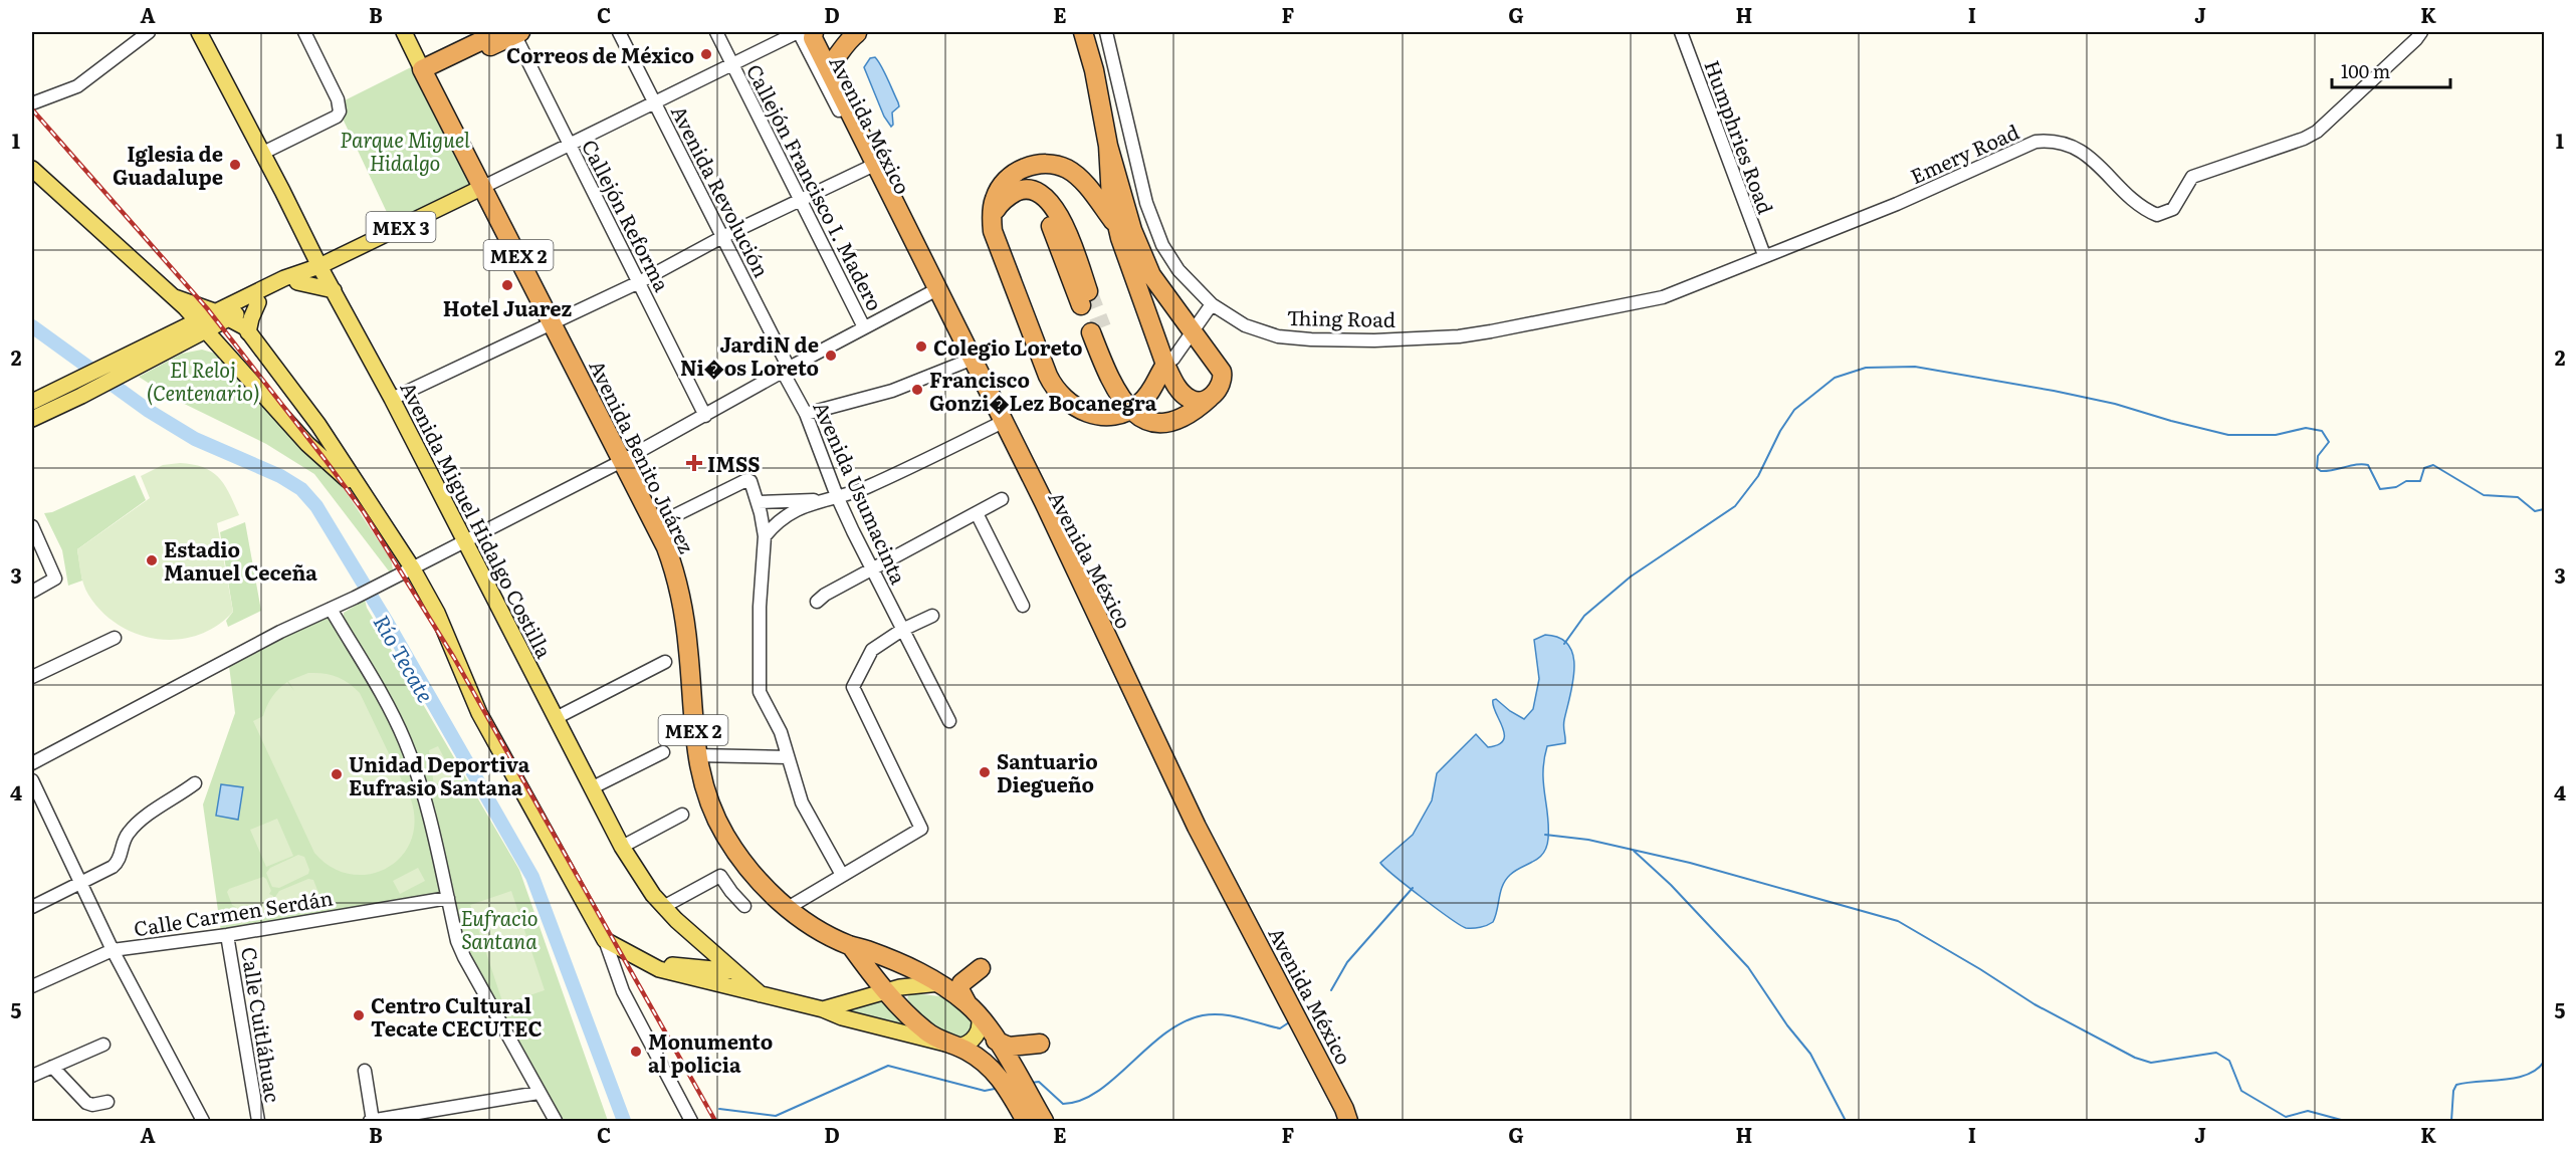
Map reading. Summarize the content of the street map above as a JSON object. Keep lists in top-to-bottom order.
{
  "streets": {
    "highway": ["Avenida México", "MEX 2", "Avenida Benito Juárez"],
    "main road": ["MEX 3", "Avenida Miguel Hidalgo Costilla"],
    "street": [
      "Humphries Road",
      "Emery Road",
      "Callejón Francisco I. Madero",
      "Avenida Revolución",
      "Callejón Reforma",
      "Thing Road",
      "Avenida Usumacinta",
      "Calle Carmen Serdán",
      "Calle Cuitláhuac"
    ]
  },
  "crossings": [
    ["Humphries Road", "Emery Road"],
    ["Humphries Road", "Thing Road"],
    ["Emery Road", "Thing Road"],
    ["Avenida Revolución", "Avenida Usumacinta"],
    ["MEX 3", "Avenida Benito Juárez"],
    ["MEX 3", "Avenida Miguel Hidalgo Costilla"],
    ["MEX 2", "Avenida Benito Juárez"],
    ["Calle Carmen Serdán", "Calle Cuitláhuac"]
  ],
  "water": ["Río Tecate"],
  "parks": ["Parque Miguel Hidalgo", "El Reloj (Centenario)", "Eufracio Santana"],
  "places": {
    "other": [
      "Correos de México",
      "Iglesia de Guadalupe",
      "Hotel Juarez",
      "Colegio Loreto",
      "JardiN de Ni�os Loreto",
      "Francisco Gonzi�Lez Bocanegra",
      "Estadio Manuel Ceceña",
      "Santuario Diegueño",
      "Unidad Deportiva Eufrasio Santana",
      "Centro Cultural Tecate CECUTEC",
      "Monumento al policia"
    ],
    "health": ["IMSS"]
  },
  "scale_bar": "100 m",
  "grid": {
    "columns": [
      "A",
      "B",
      "C",
      "D",
      "E",
      "F",
      "G",
      "H",
      "I",
      "J",
      "K"
    ],
    "rows": [
      "1",
      "2",
      "3",
      "4",
      "5"
    ]
  }
}
